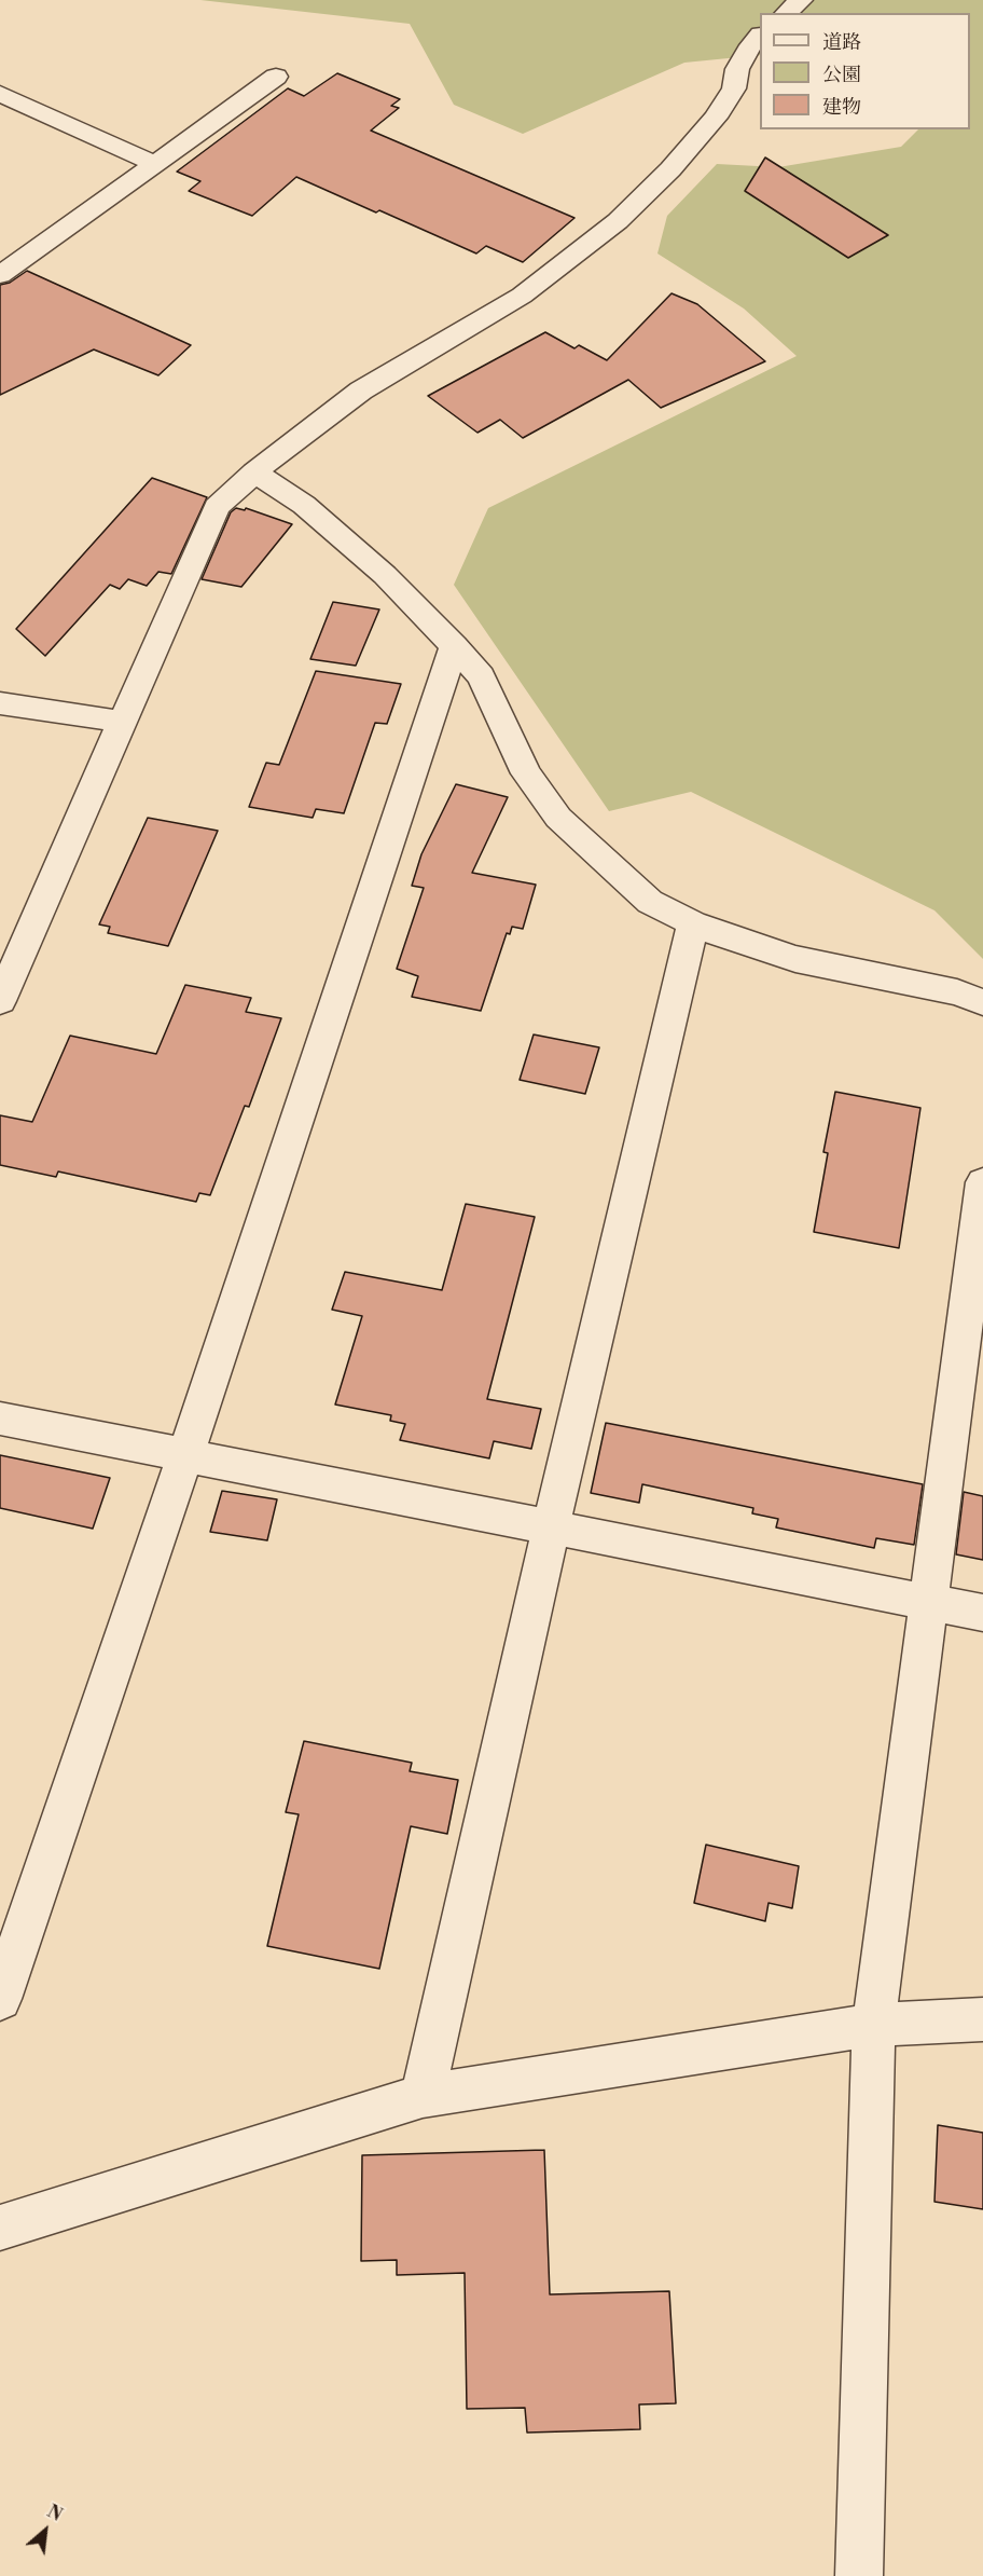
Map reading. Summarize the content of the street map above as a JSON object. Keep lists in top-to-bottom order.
{
  "legend": ["道路", "公園", "建物"],
  "north": "top right"
}
